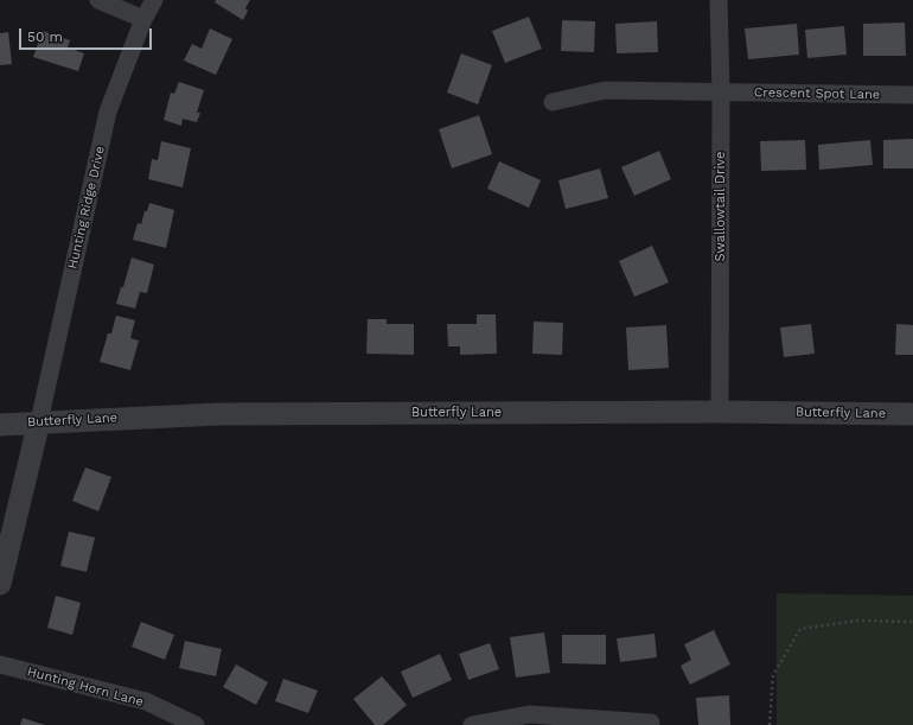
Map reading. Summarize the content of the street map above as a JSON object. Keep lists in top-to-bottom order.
{
  "streets": {
    "street": [
      "Crescent Spot Lane",
      "Swallowtail Drive",
      "Hunting Ridge Drive",
      "Butterfly Lane",
      "Hunting Horn Lane"
    ]
  },
  "crossings": [
    ["Crescent Spot Lane", "Swallowtail Drive"],
    ["Swallowtail Drive", "Butterfly Lane"],
    ["Hunting Ridge Drive", "Butterfly Lane"]
  ],
  "scale_bar": "50 m"
}
